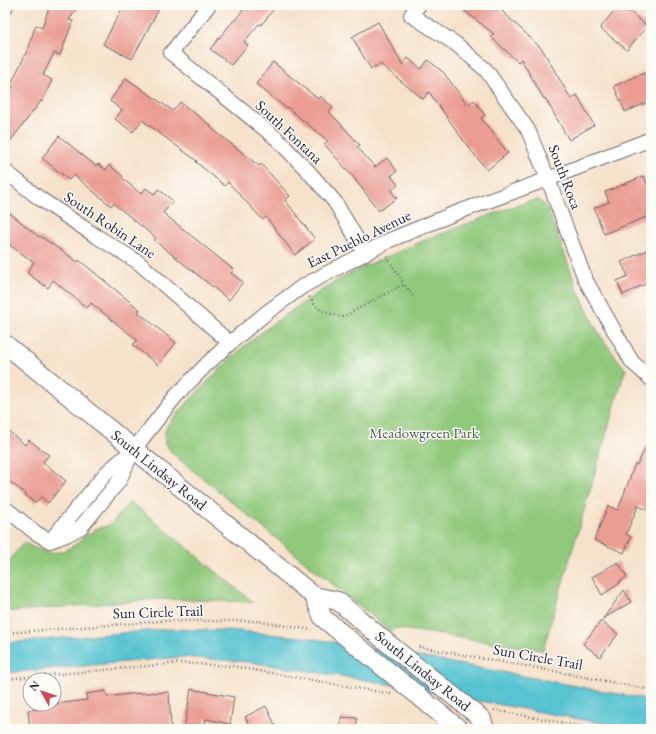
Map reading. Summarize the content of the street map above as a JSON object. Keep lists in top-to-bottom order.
{
  "streets": {
    "main road": ["South Lindsay Road"],
    "street": [
      "South Fontana",
      "South Roca",
      "South Robin Lane",
      "East Pueblo Avenue"
    ],
    "path": ["Sun Circle Trail"]
  },
  "crossings": [
    ["South Fontana", "East Pueblo Avenue"],
    ["South Roca", "East Pueblo Avenue"],
    ["South Robin Lane", "East Pueblo Avenue"],
    ["East Pueblo Avenue", "South Lindsay Road"]
  ],
  "parks": ["Meadowgreen Park"],
  "north": "top left"
}
